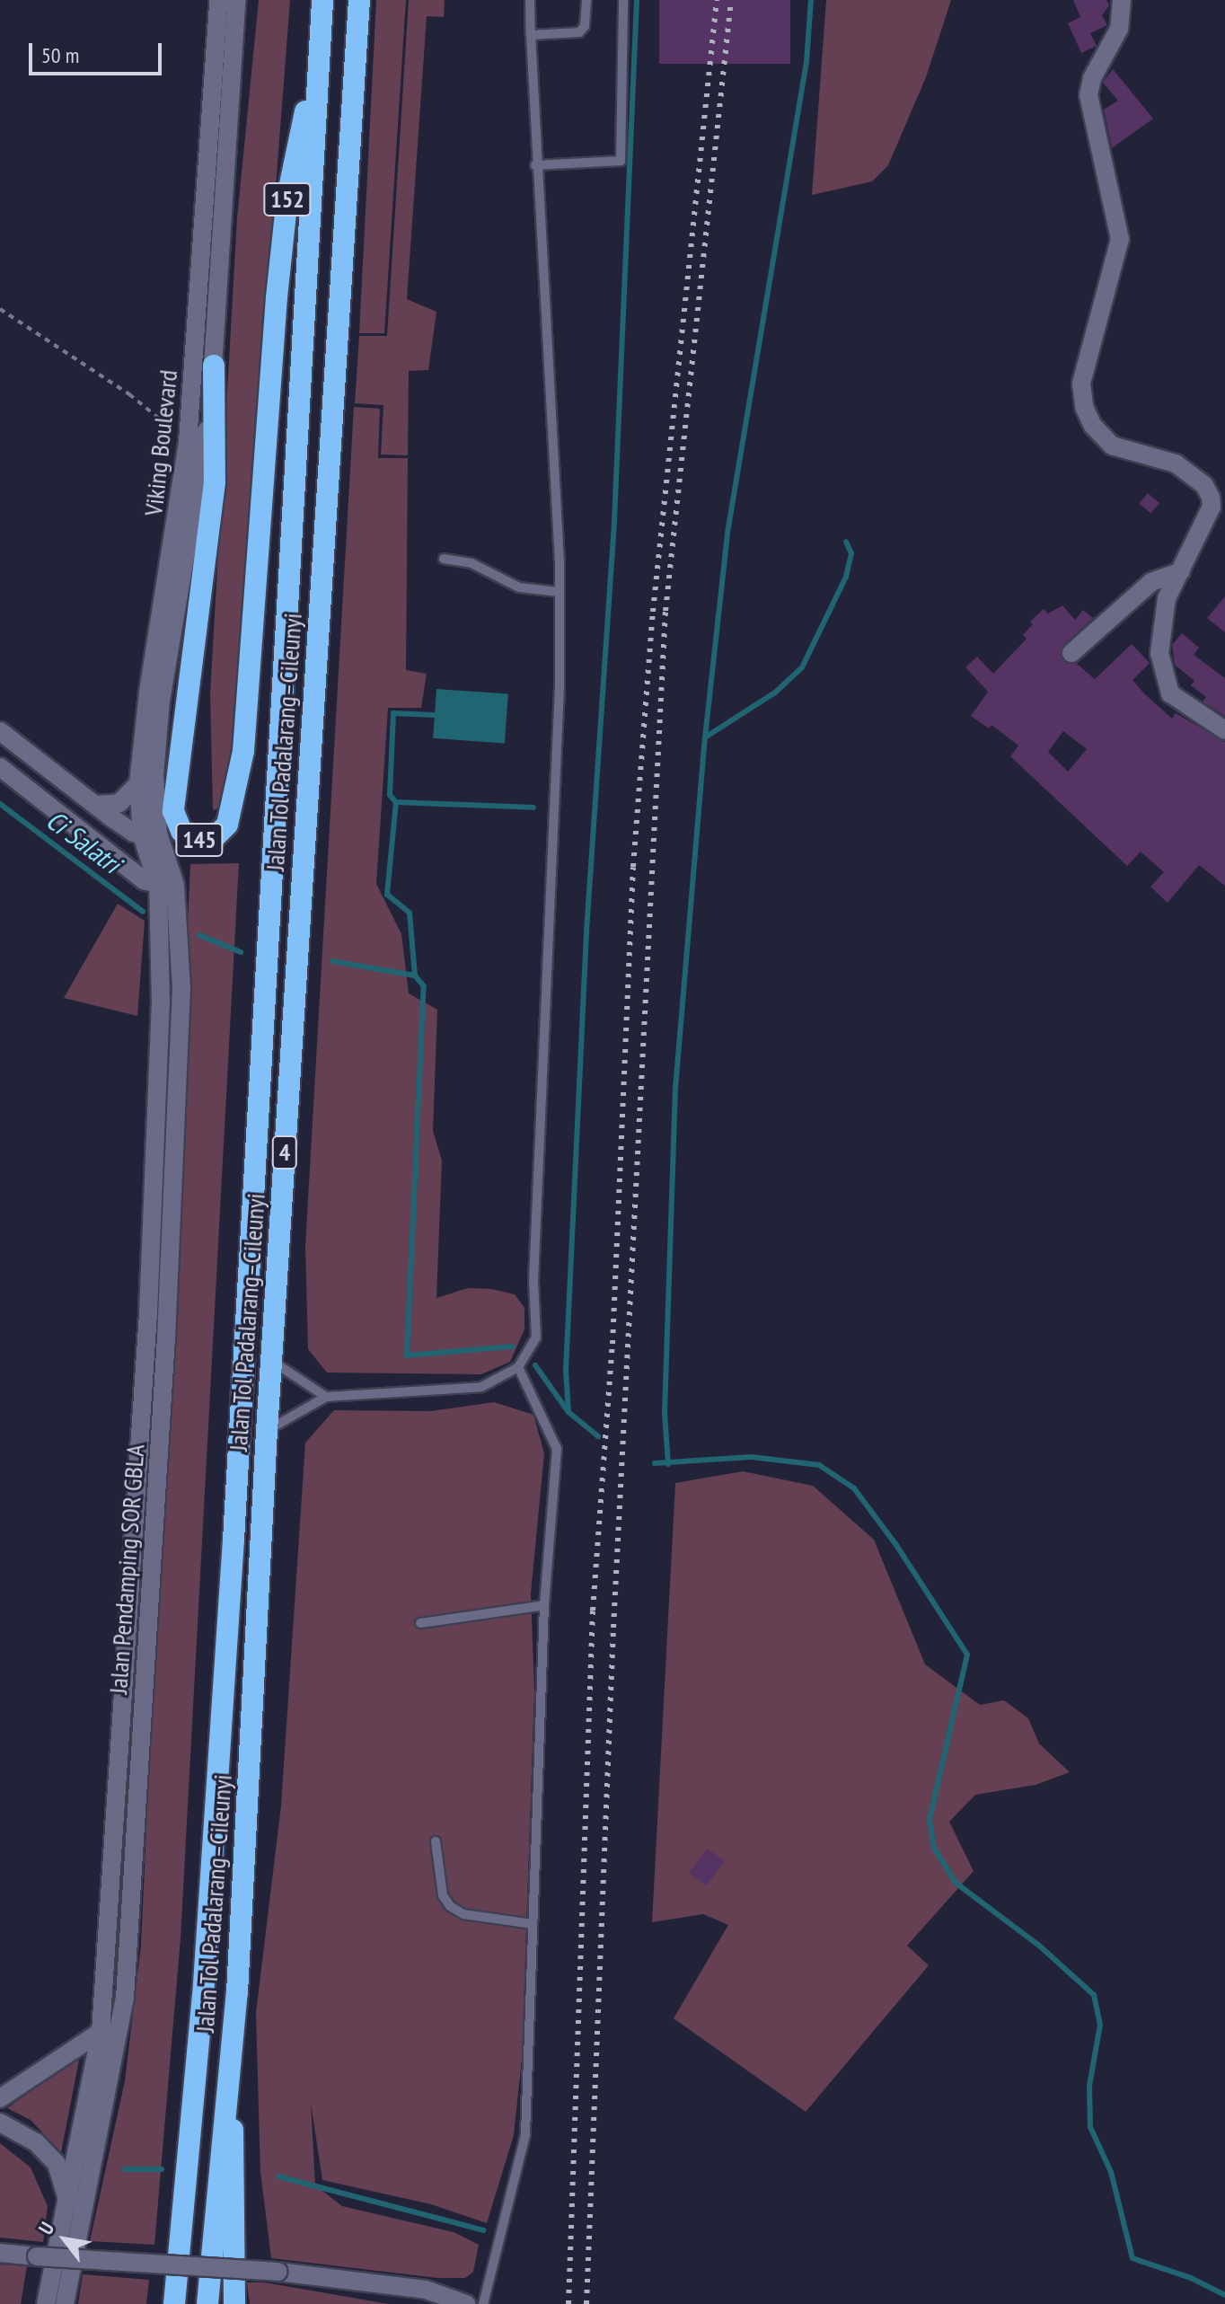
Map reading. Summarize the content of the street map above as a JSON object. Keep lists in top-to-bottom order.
{
  "streets": {
    "highway": [
      "152",
      "Jalan Tol Padalarang–Cileunyi",
      "145",
      "4"
    ],
    "street": ["Viking Boulevard", "Jalan Pendamping SOR GBLA"]
  },
  "crossings": [
    ["152", "Jalan Tol Padalarang–Cileunyi"],
    ["152", "145"],
    ["Viking Boulevard", "145"],
    ["Viking Boulevard", "Jalan Pendamping SOR GBLA"]
  ],
  "water": ["Ci Salatri"],
  "scale_bar": "50 m",
  "north": "top left"
}
